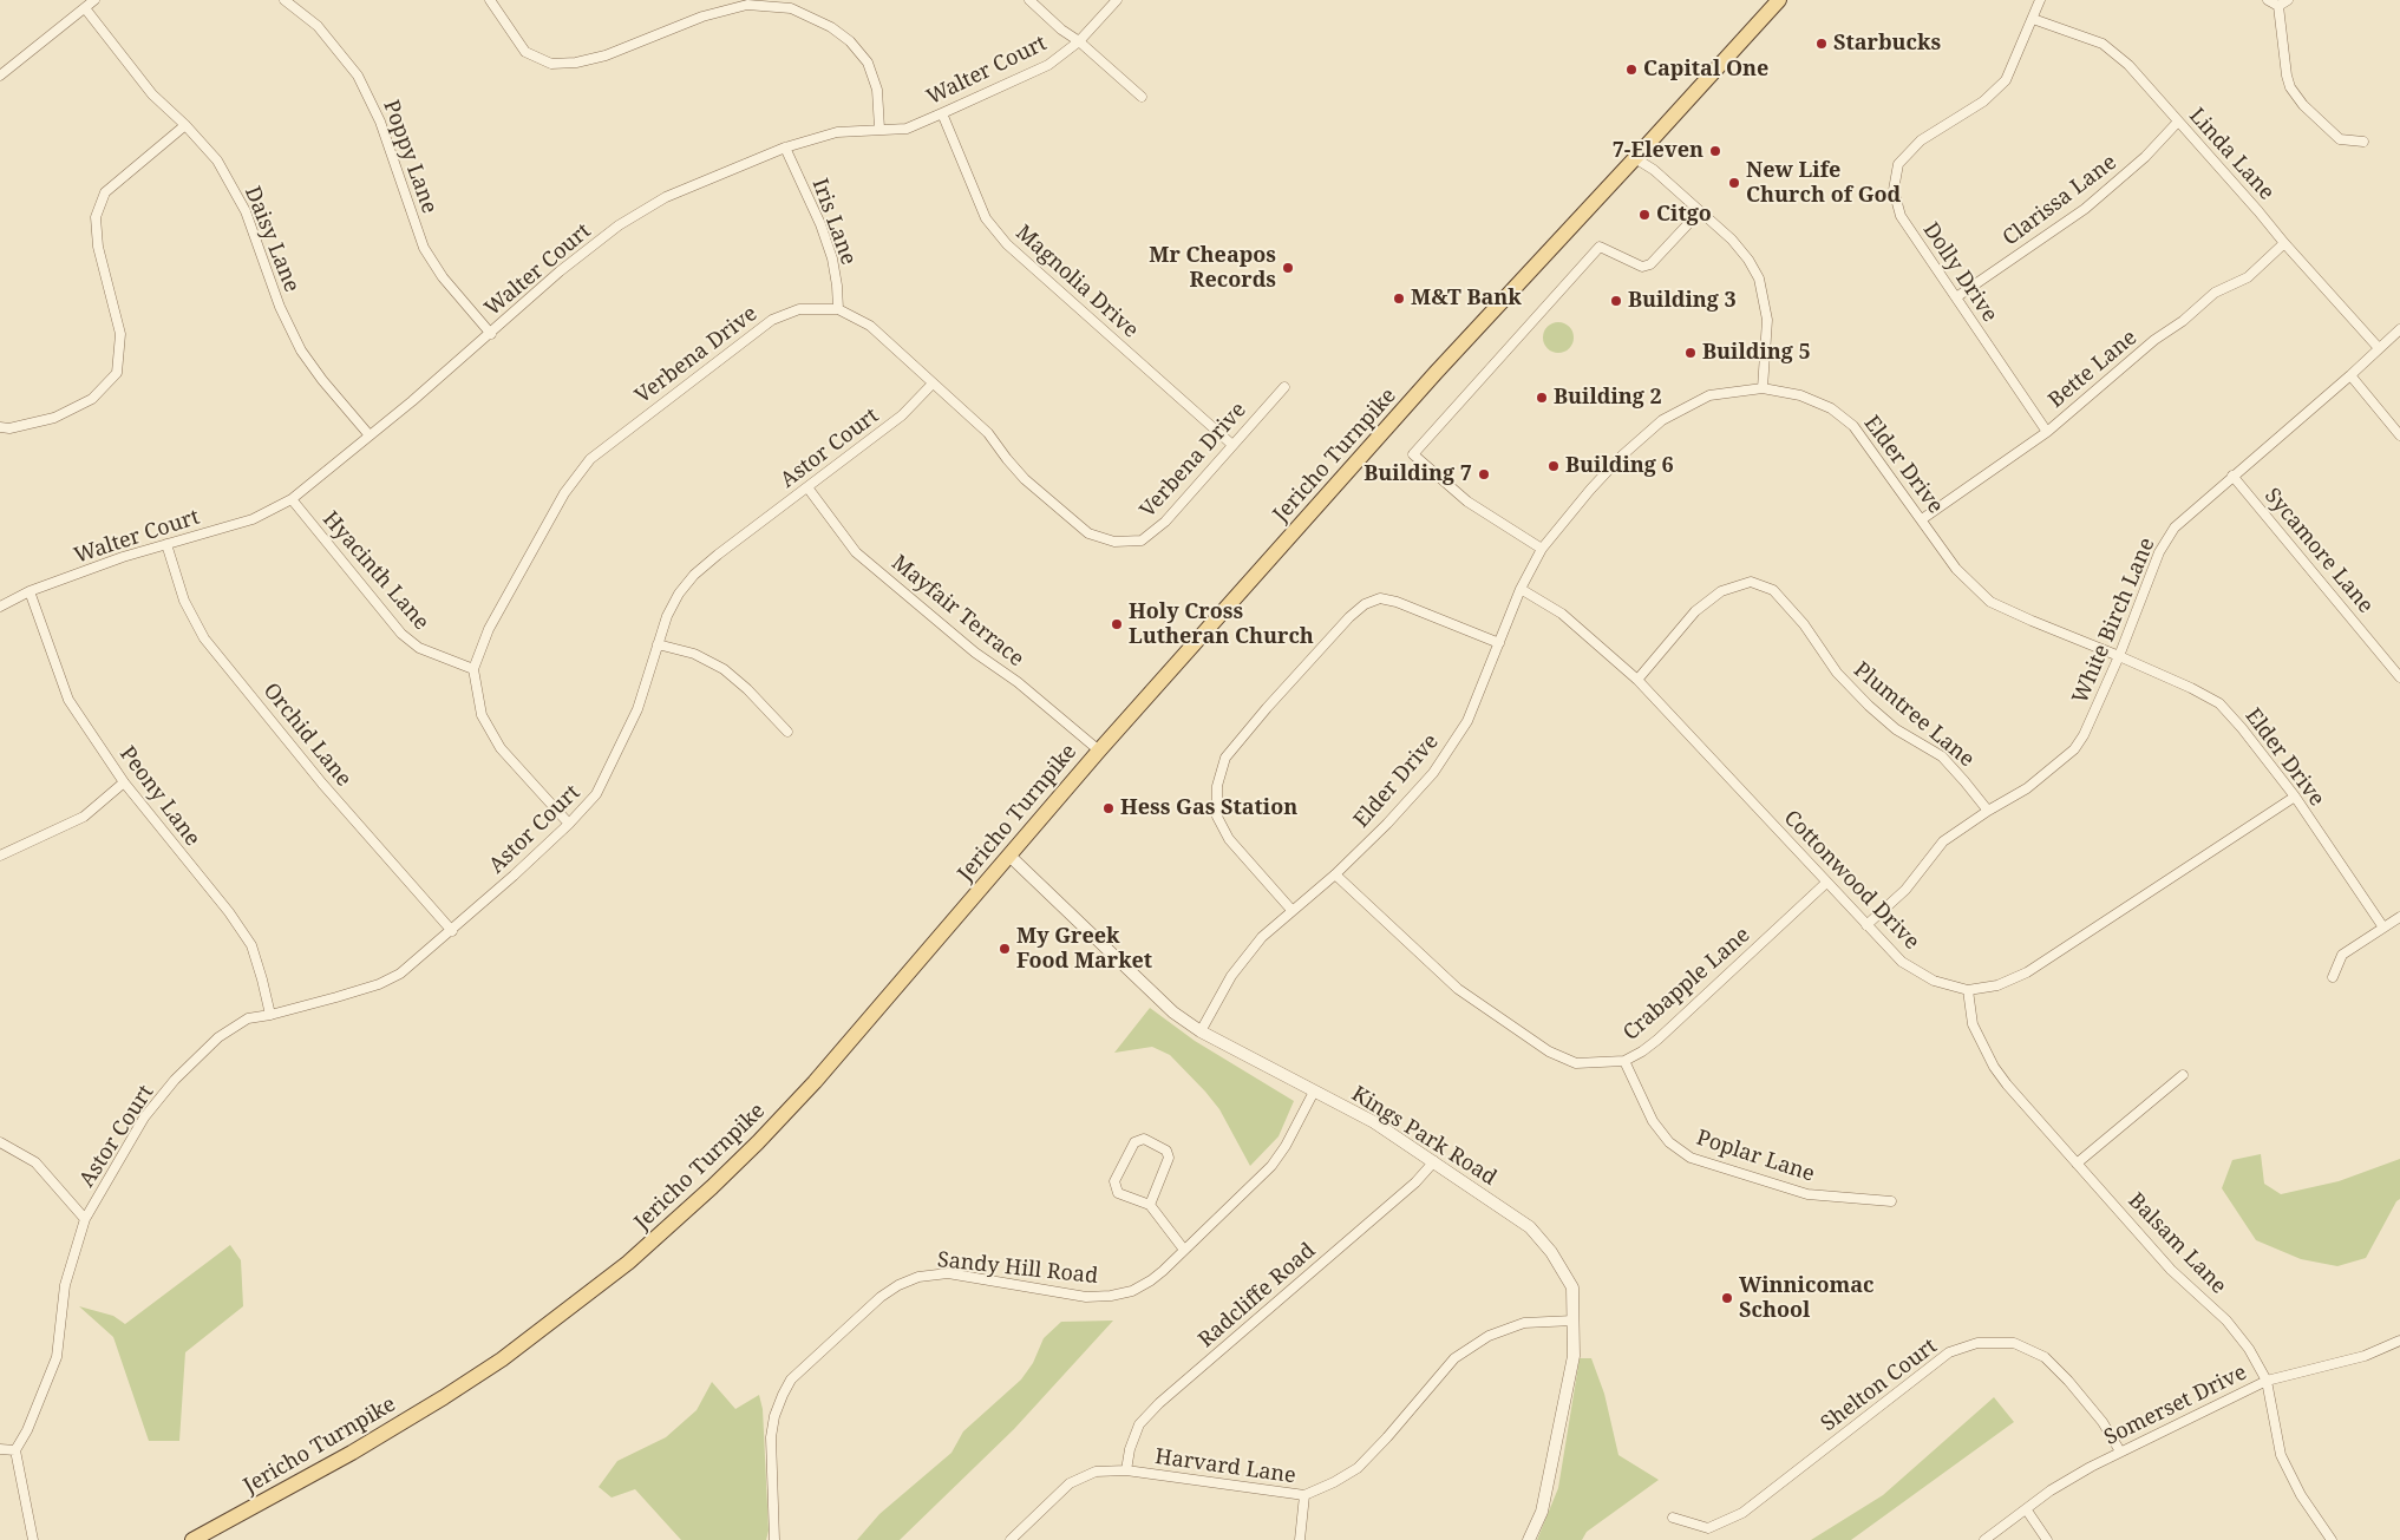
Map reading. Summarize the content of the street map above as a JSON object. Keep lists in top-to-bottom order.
{
  "streets": {
    "main road": ["Jericho Turnpike"],
    "street": [
      "Walter Court",
      "Linda Lane",
      "Poppy Lane",
      "Clarissa Lane",
      "Iris Lane",
      "Daisy Lane",
      "Dolly Drive",
      "Magnolia Drive",
      "Verbena Drive",
      "Bette Lane",
      "Astor Court",
      "Elder Drive",
      "Sycamore Lane",
      "Hyacinth Lane",
      "Mayfair Terrace",
      "White Birch Lane",
      "Plumtree Lane",
      "Orchid Lane",
      "Peony Lane",
      "Cottonwood Drive",
      "Crabapple Lane",
      "Kings Park Road",
      "Poplar Lane",
      "Balsam Lane",
      "Sandy Hill Road",
      "Radcliffe Road",
      "Shelton Court",
      "Somerset Drive",
      "Harvard Lane"
    ]
  },
  "crossings": [
    ["Walter Court", "Poppy Lane"],
    ["Walter Court", "Iris Lane"],
    ["Walter Court", "Daisy Lane"],
    ["Walter Court", "Magnolia Drive"],
    ["Walter Court", "Hyacinth Lane"],
    ["Walter Court", "Orchid Lane"],
    ["Walter Court", "Peony Lane"],
    ["Linda Lane", "Clarissa Lane"],
    ["Linda Lane", "Dolly Drive"],
    ["Linda Lane", "Bette Lane"],
    ["Linda Lane", "White Birch Lane"],
    ["Clarissa Lane", "Dolly Drive"],
    ["Iris Lane", "Verbena Drive"],
    ["Dolly Drive", "Bette Lane"],
    ["Magnolia Drive", "Verbena Drive"],
    ["Verbena Drive", "Astor Court"],
    ["Verbena Drive", "Hyacinth Lane"],
    ["Bette Lane", "Elder Drive"],
    ["Astor Court", "Mayfair Terrace"],
    ["Astor Court", "Orchid Lane"],
    ["Astor Court", "Peony Lane"],
    ["Jericho Turnpike", "Mayfair Terrace"],
    ["Jericho Turnpike", "Kings Park Road"],
    ["Elder Drive", "White Birch Lane"],
    ["Elder Drive", "Cottonwood Drive"],
    ["Elder Drive", "Crabapple Lane"],
    ["Elder Drive", "Kings Park Road"],
    ["Sycamore Lane", "White Birch Lane"],
    ["White Birch Lane", "Plumtree Lane"],
    ["White Birch Lane", "Cottonwood Drive"],
    ["Plumtree Lane", "Cottonwood Drive"],
    ["Cottonwood Drive", "Crabapple Lane"],
    ["Cottonwood Drive", "Balsam Lane"],
    ["Crabapple Lane", "Poplar Lane"],
    ["Kings Park Road", "Sandy Hill Road"],
    ["Kings Park Road", "Radcliffe Road"],
    ["Kings Park Road", "Harvard Lane"],
    ["Balsam Lane", "Somerset Drive"],
    ["Radcliffe Road", "Harvard Lane"],
    ["Shelton Court", "Somerset Drive"]
  ],
  "places": [
    "Starbucks",
    "Capital One",
    "7-Eleven",
    "New Life Church of God",
    "Citgo",
    "Mr Cheapos Records",
    "M&T Bank",
    "Building 3",
    "Building 5",
    "Building 2",
    "Building 6",
    "Building 7",
    "Holy Cross Lutheran Church",
    "Hess Gas Station",
    "My Greek Food Market",
    "Winnicomac School"
  ]
}
